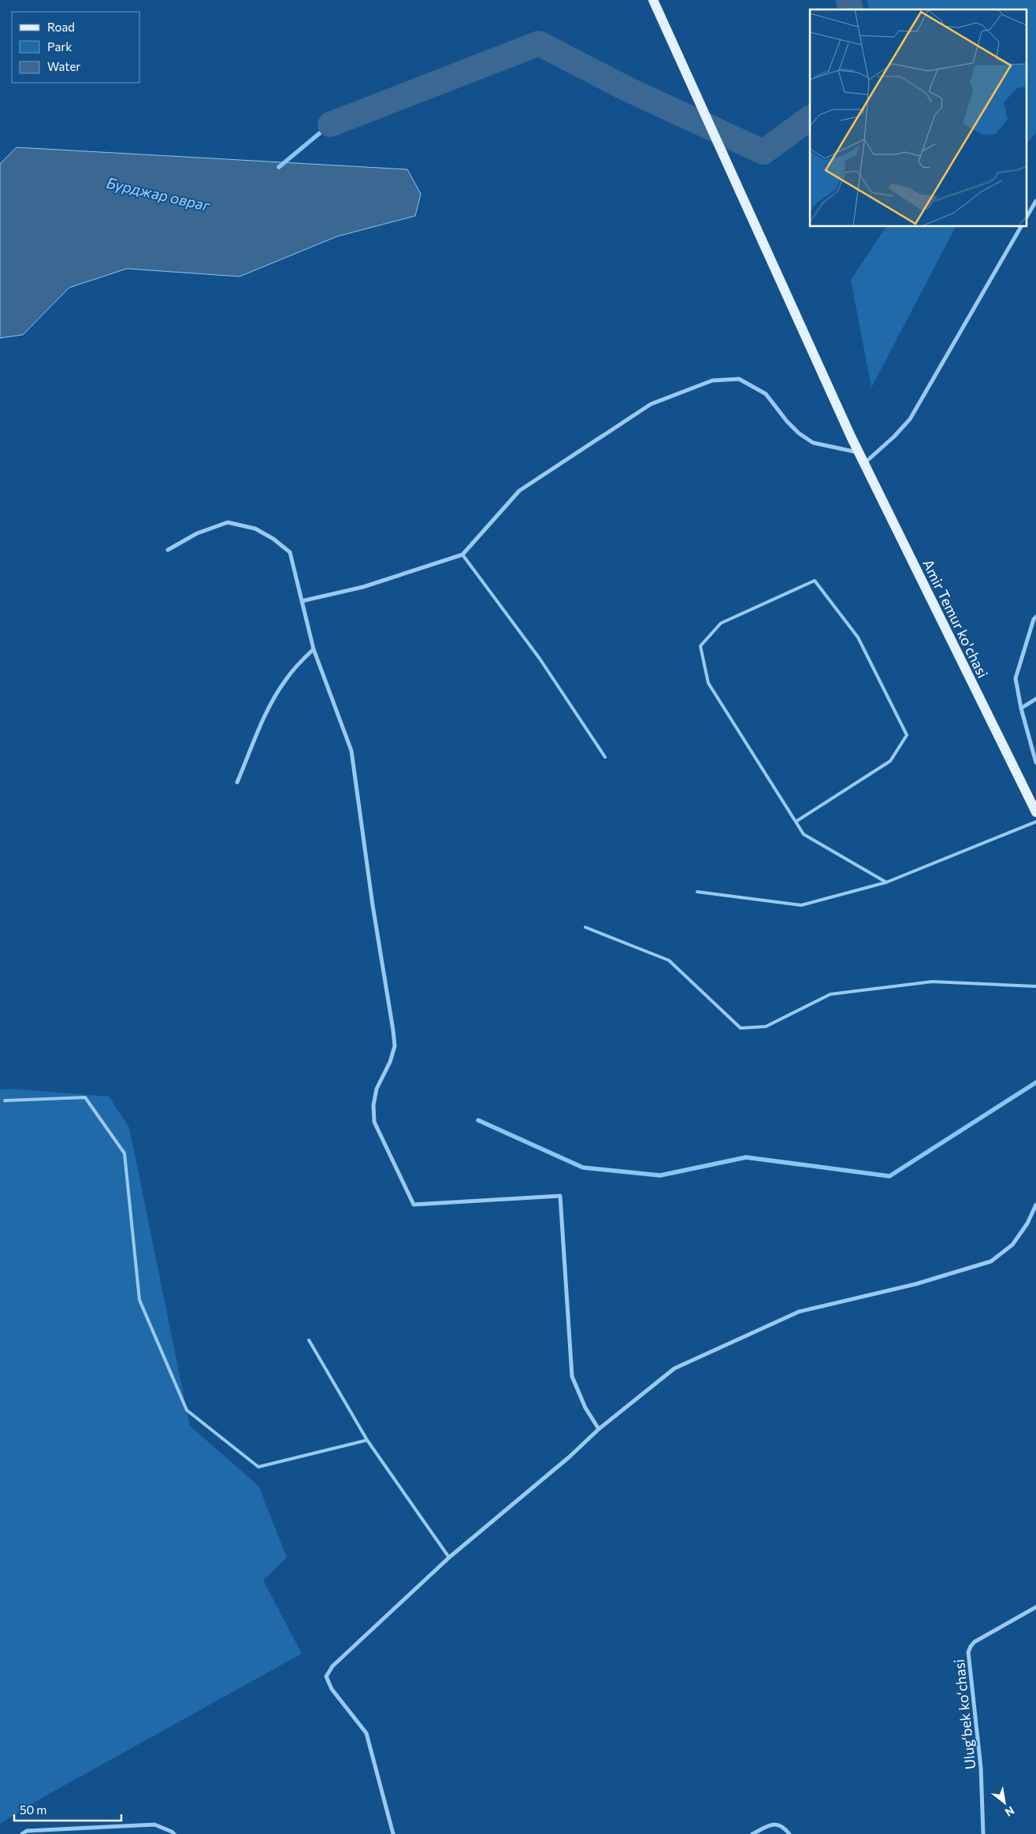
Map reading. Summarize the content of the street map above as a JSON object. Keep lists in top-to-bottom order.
{
  "streets": {
    "main road": ["Amir Temur ko'chasi"],
    "street": ["Ulugʻbek koʻchasi"]
  },
  "water": ["Бурджар овраг"],
  "legend": ["Road", "Park", "Water"],
  "scale_bar": "50 m",
  "north": "bottom right"
}
